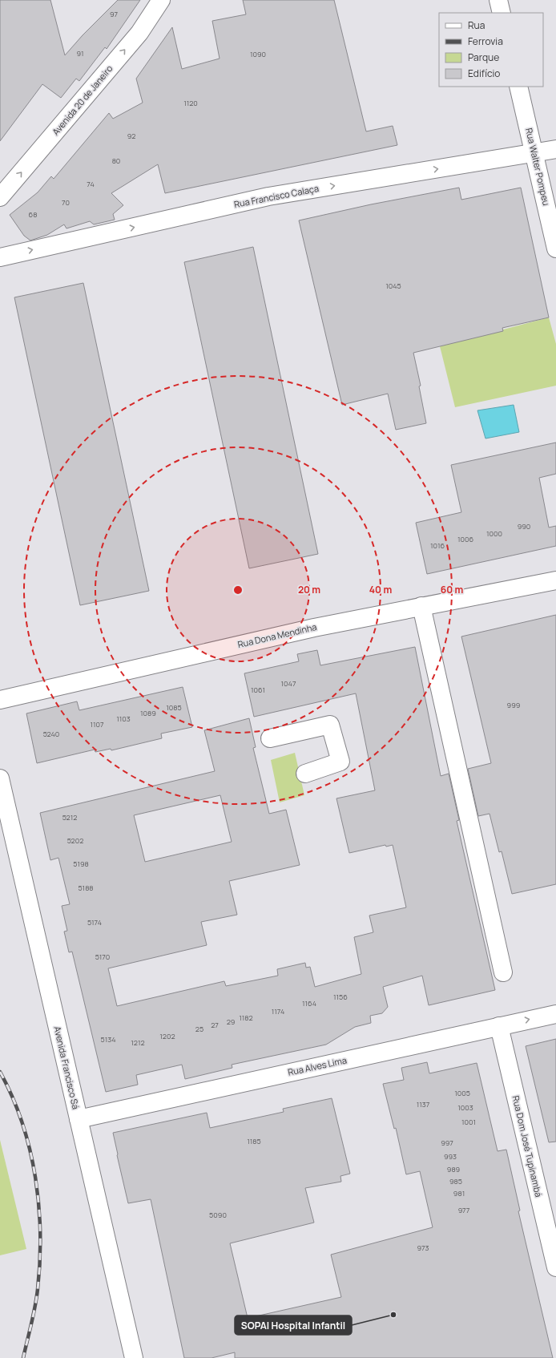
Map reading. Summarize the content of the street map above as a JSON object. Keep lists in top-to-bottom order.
{
  "streets": {
    "street": [
      "Avenida 20 de Janeiro",
      "Rua Walter Pompeu",
      "Rua Francisco Calaça",
      "Rua Dona Mendinha",
      "Rua Alves Lima",
      "Avenida Francisco Sá",
      "Rua Dom José Tupinambá"
    ]
  },
  "crossings": [
    ["Rua Walter Pompeu", "Rua Francisco Calaça"],
    ["Rua Alves Lima", "Avenida Francisco Sá"],
    ["Rua Alves Lima", "Rua Dom José Tupinambá"]
  ],
  "one_way": ["Avenida 20 de Janeiro", "Rua Francisco Calaça"],
  "places": ["SOPAI Hospital Infantil"],
  "house_numbers": [
    "97",
    "91",
    "1090",
    "1120",
    "92",
    "80",
    "74",
    "70",
    "68",
    "1045",
    "990",
    "1000",
    "1006",
    "1016",
    "1047",
    "1061",
    "999",
    "1085",
    "1089",
    "1103",
    "1107",
    "5240",
    "5212",
    "5202",
    "5198",
    "5188",
    "5174",
    "5170",
    "1156",
    "1164",
    "1174",
    "1182",
    "29",
    "27",
    "25",
    "1202",
    "5134",
    "1212",
    "1005",
    "1137",
    "1003",
    "1001",
    "1185",
    "997",
    "993",
    "989",
    "985",
    "981",
    "977",
    "5090",
    "973"
  ],
  "legend": [
    "Rua",
    "Ferrovia",
    "Parque",
    "Edifício"
  ],
  "rings": ["20 m", "40 m", "60 m"]
}
